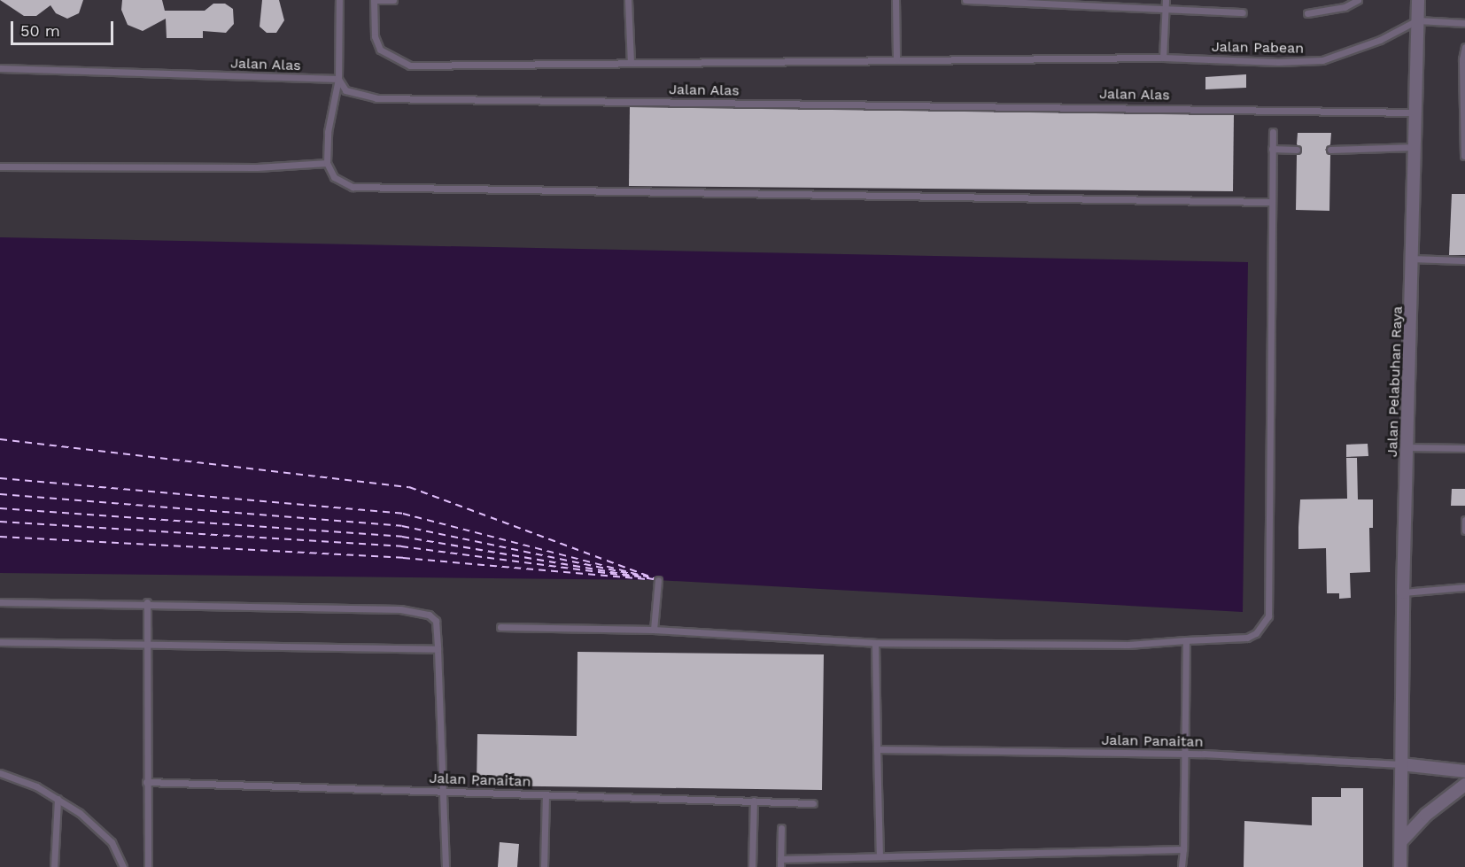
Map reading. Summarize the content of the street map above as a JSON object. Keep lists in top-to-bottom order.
{
  "streets": {
    "street": ["Jalan Pelabuhan Raya"],
    "lane": ["Jalan Pabean", "Jalan Alas", "Jalan Panaitan"]
  },
  "crossings": [
    ["Jalan Pabean", "Jalan Pelabuhan Raya"],
    ["Jalan Alas", "Jalan Pelabuhan Raya"],
    ["Jalan Pelabuhan Raya", "Jalan Panaitan"]
  ],
  "scale_bar": "50 m"
}
